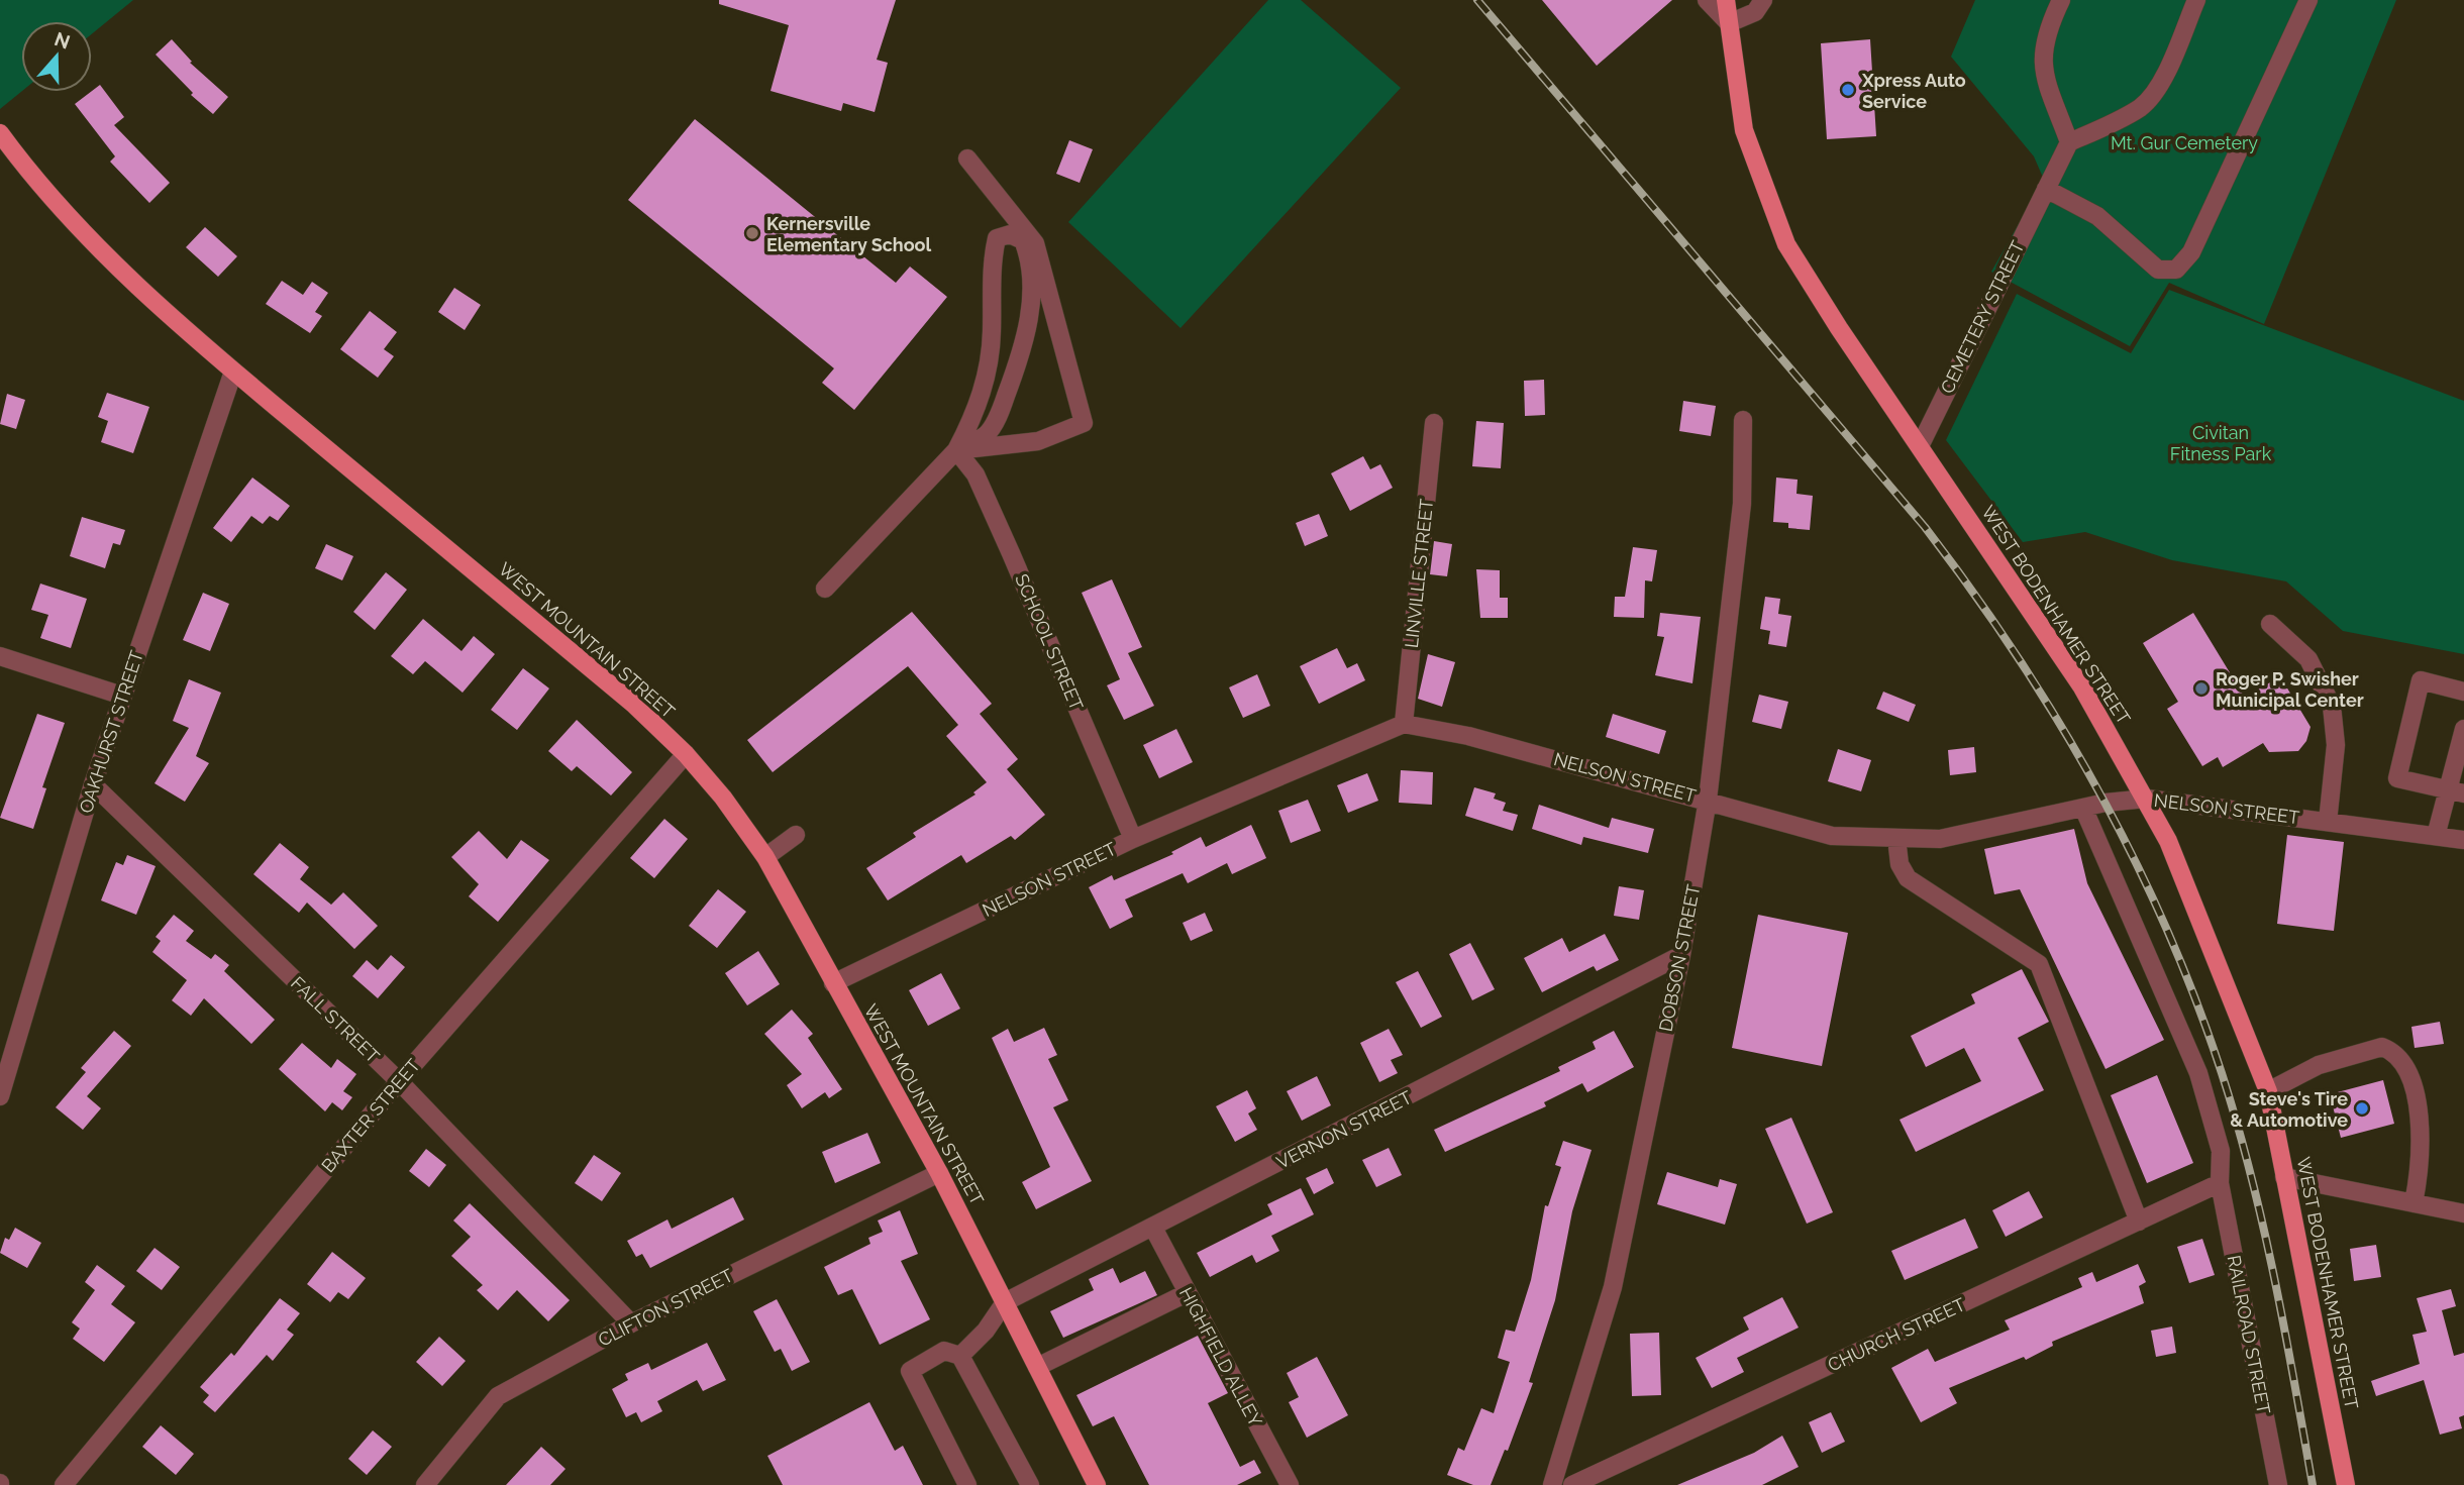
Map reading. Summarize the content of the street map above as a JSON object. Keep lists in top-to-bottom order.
{
  "streets": {
    "main road": ["WEST BODENHAMER STREET", "WEST MOUNTAIN STREET"],
    "street": [
      "CEMETERY STREET",
      "LINVILLE STREET",
      "SCHOOL STREET",
      "OAKHURST STREET",
      "NELSON STREET",
      "DOBSON STREET",
      "FALL STREET",
      "BAXTER STREET",
      "VERNON STREET",
      "CLIFTON STREET",
      "CHURCH STREET",
      "RAILROAD STREET",
      "HIGHFIELD ALLEY"
    ]
  },
  "crossings": [
    ["CEMETERY STREET", "WEST BODENHAMER STREET"],
    ["LINVILLE STREET", "NELSON STREET"],
    ["WEST BODENHAMER STREET", "NELSON STREET"],
    ["WEST MOUNTAIN STREET", "OAKHURST STREET"],
    ["WEST MOUNTAIN STREET", "NELSON STREET"],
    ["WEST MOUNTAIN STREET", "BAXTER STREET"],
    ["WEST MOUNTAIN STREET", "VERNON STREET"],
    ["WEST MOUNTAIN STREET", "CLIFTON STREET"],
    ["SCHOOL STREET", "NELSON STREET"],
    ["OAKHURST STREET", "FALL STREET"],
    ["NELSON STREET", "DOBSON STREET"],
    ["NELSON STREET", "RAILROAD STREET"],
    ["DOBSON STREET", "VERNON STREET"],
    ["FALL STREET", "BAXTER STREET"],
    ["FALL STREET", "CLIFTON STREET"],
    ["VERNON STREET", "HIGHFIELD ALLEY"],
    ["CHURCH STREET", "RAILROAD STREET"]
  ],
  "parks": ["Mt. Gur Cemetery", "Civitan Fitness Park"],
  "places": [
    "Xpress Auto Service",
    "Kernersville Elementary School",
    "Roger P. Swisher Municipal Center",
    "Steve's Tire & Automotive"
  ],
  "north": "top"
}
